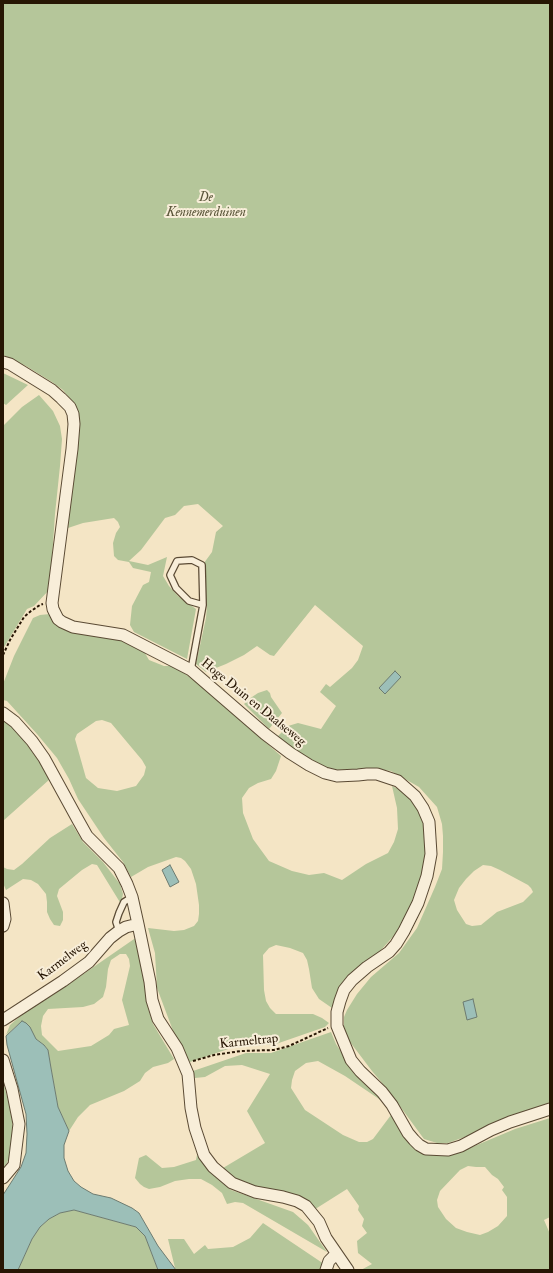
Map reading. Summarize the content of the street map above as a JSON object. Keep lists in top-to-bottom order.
{
  "streets": {
    "street": ["Hoge Duin en Daalseweg", "Karmelweg"],
    "path": ["Karmeltrap"]
  },
  "crossings": [
    ["Hoge Duin en Daalseweg", "Karmeltrap"]
  ],
  "parks": ["De Kennemerduinen"]
}
